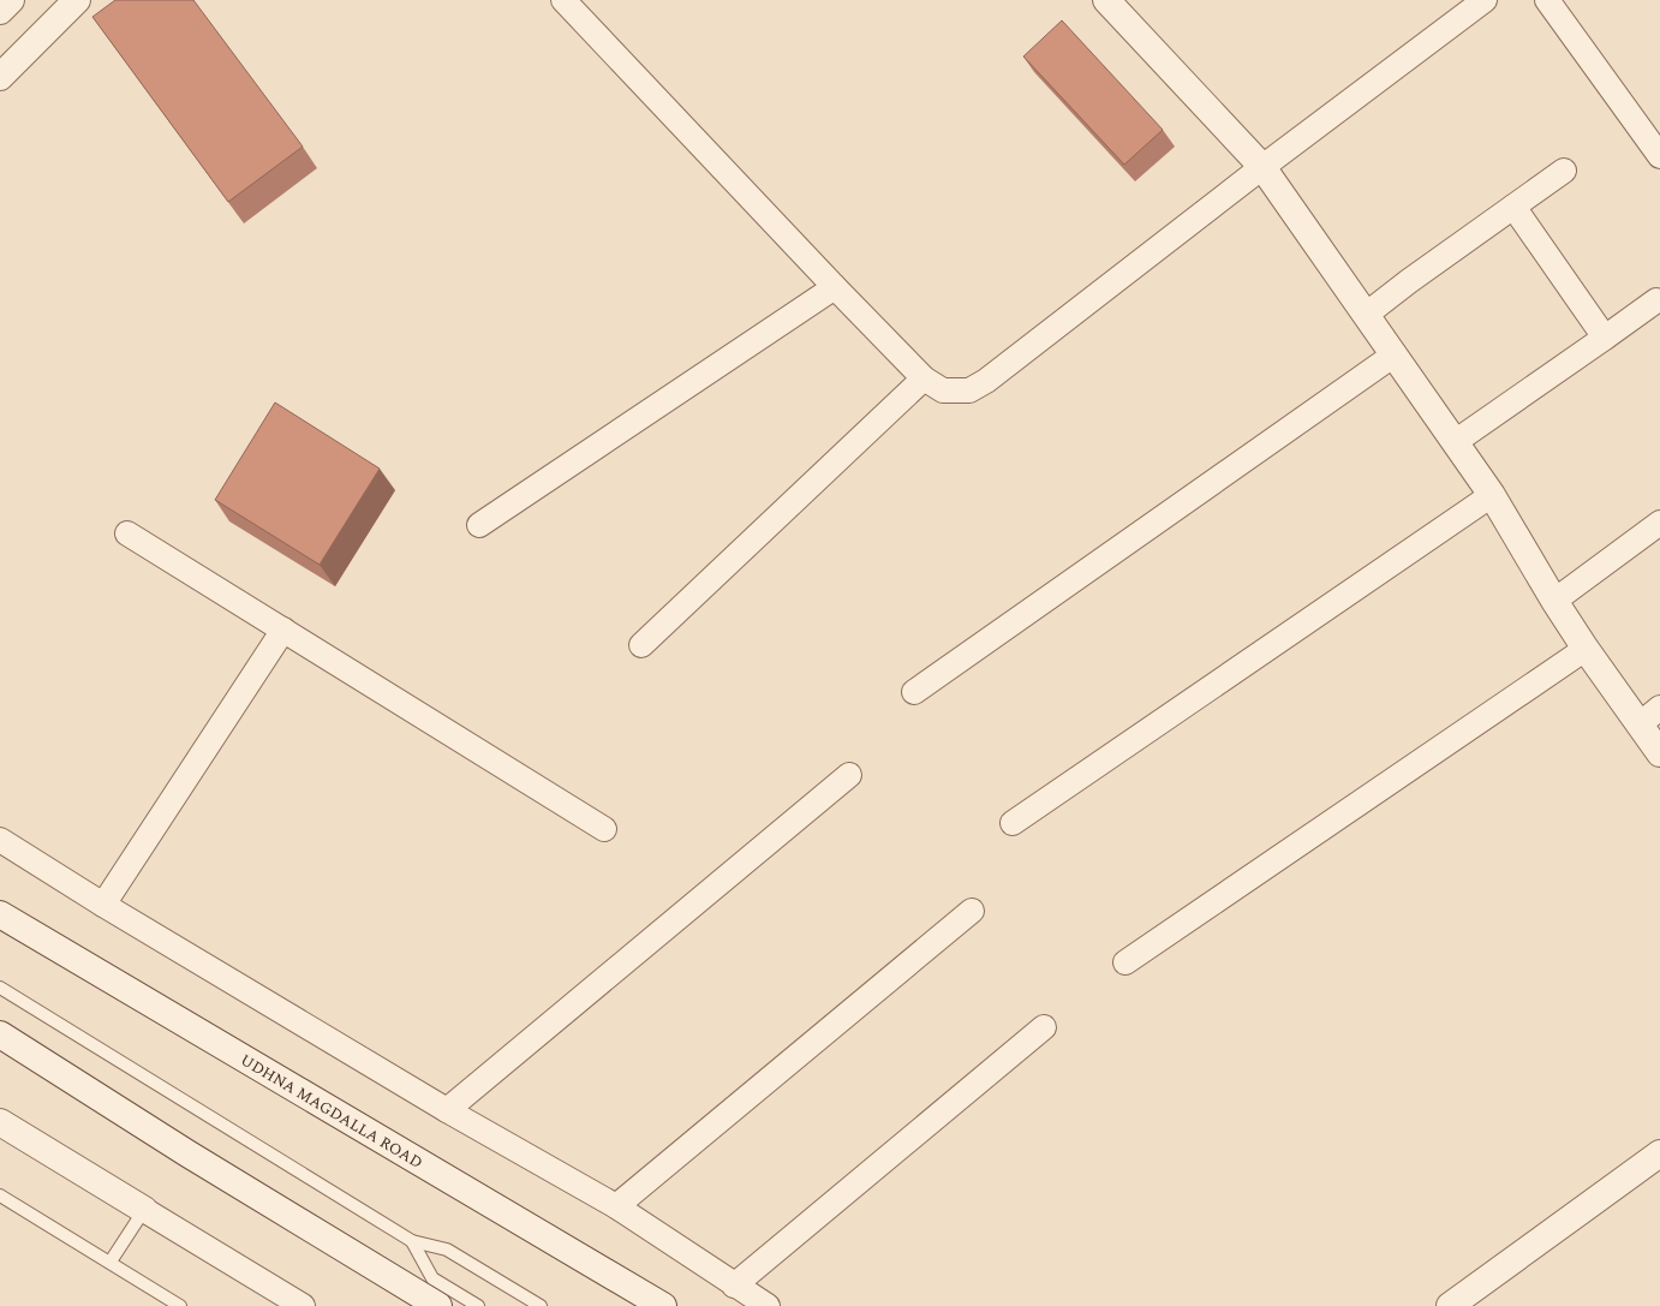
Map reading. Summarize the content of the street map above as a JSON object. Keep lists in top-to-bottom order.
{
  "streets": {
    "street": ["UDHNA MAGDALLA ROAD"]
  }
}
